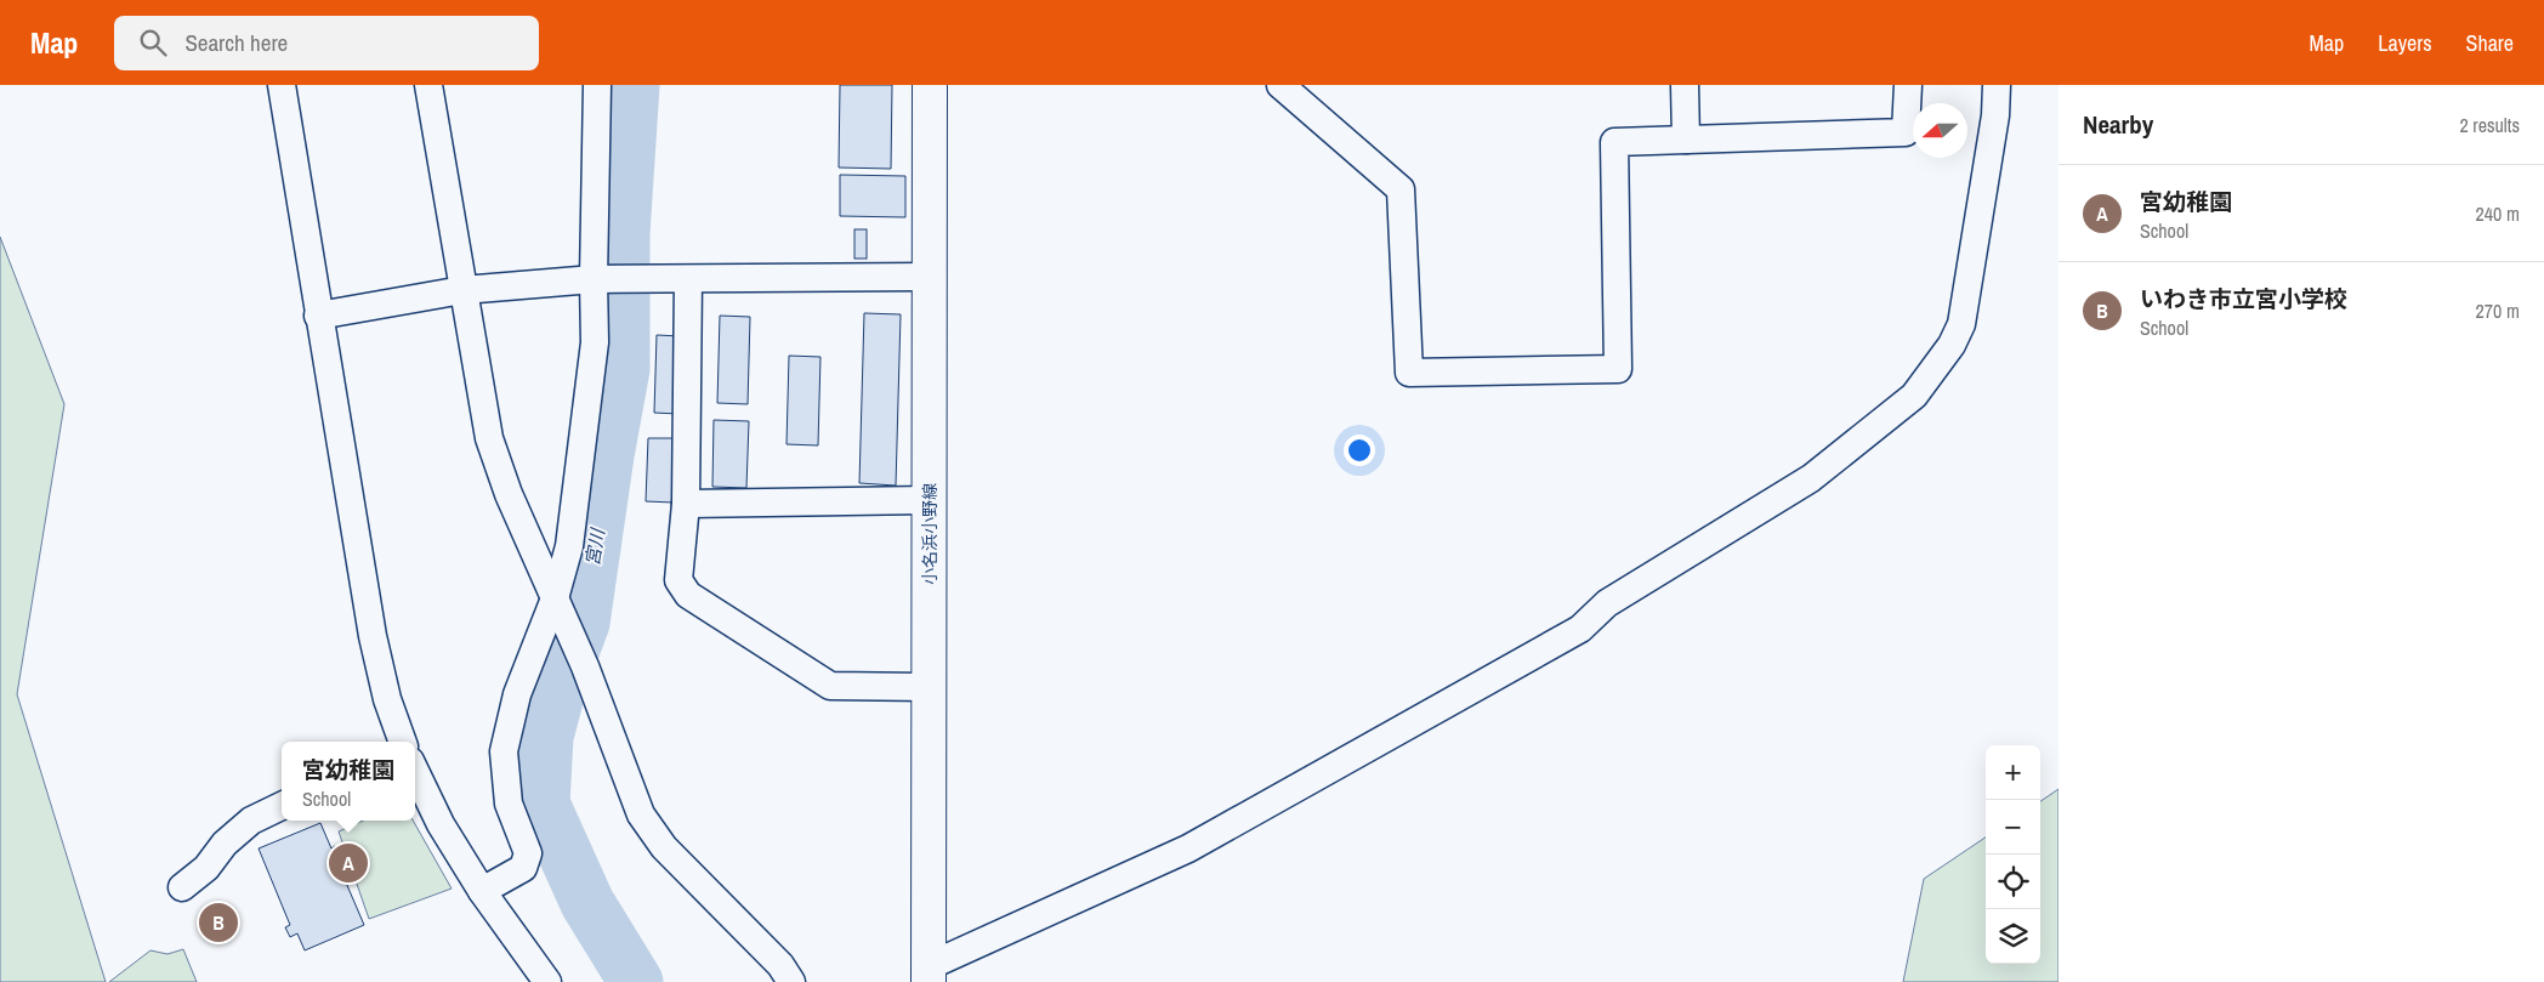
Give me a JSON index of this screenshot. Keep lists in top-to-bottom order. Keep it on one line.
{"streets":{"main road":["小名浜小野線"]},"water":["宮川"],"north":"left","page":{"header":"Map","search":"Search here","nav":["Map","Layers","Share"],"heading":["Nearby","2 results"],"list":[{"mark":"A","name":"宮幼稚園","note":"School","value":"240 m"},{"mark":"B","name":"いわき市立宮小学校","note":"School","value":"270 m"}],"popup":["宮幼稚園","School"],"map_buttons":["+","−"],"pins":["A","B"]}}
